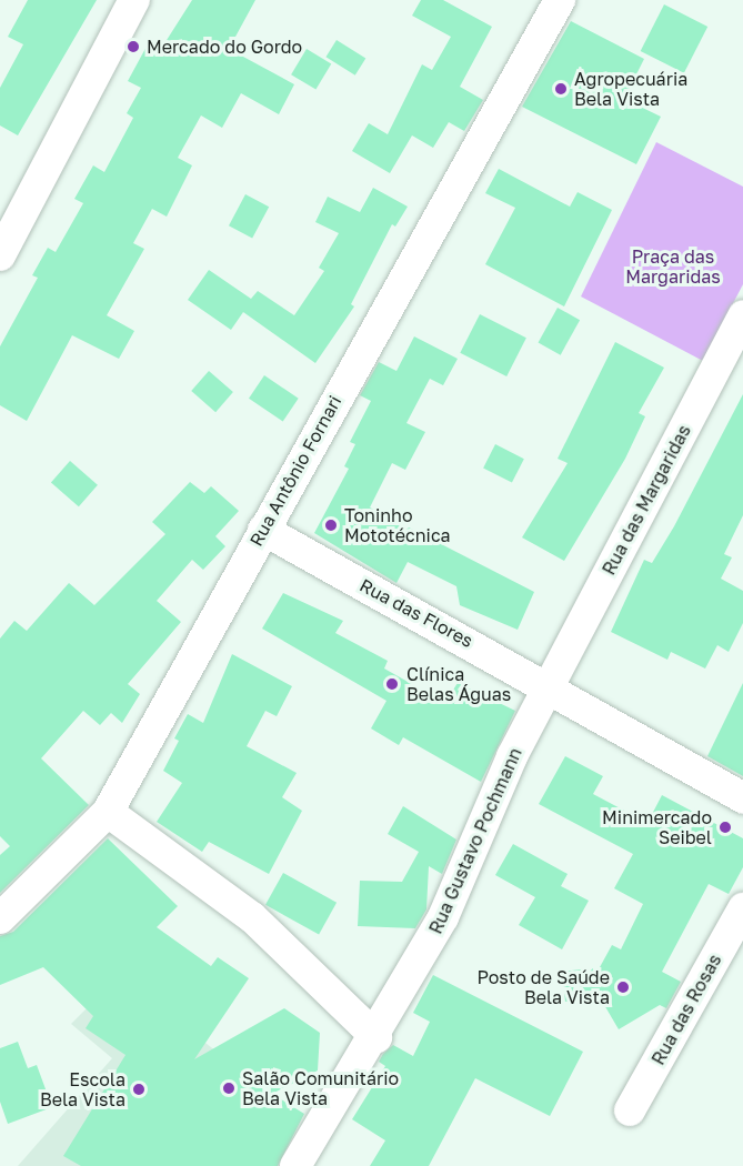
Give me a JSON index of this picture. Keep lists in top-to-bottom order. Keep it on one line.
{"streets":{"street":["Rua Antônio Fornari","Rua das Margaridas","Rua das Flores","Rua Gustavo Pochmann","Rua das Rosas"]},"crossings":[["Rua Antônio Fornari","Rua das Flores"],["Rua das Margaridas","Rua das Flores"],["Rua das Margaridas","Rua Gustavo Pochmann"],["Rua das Flores","Rua Gustavo Pochmann"]],"parks":["Praça das Margaridas"],"places":["Mercado do Gordo","Agropecuária Bela Vista","Toninho Mototécnica","Clínica Belas Águas","Minimercado Seibel","Posto de Saúde Bela Vista","Salão Comunitário Bela Vista","Escola Bela Vista"]}
